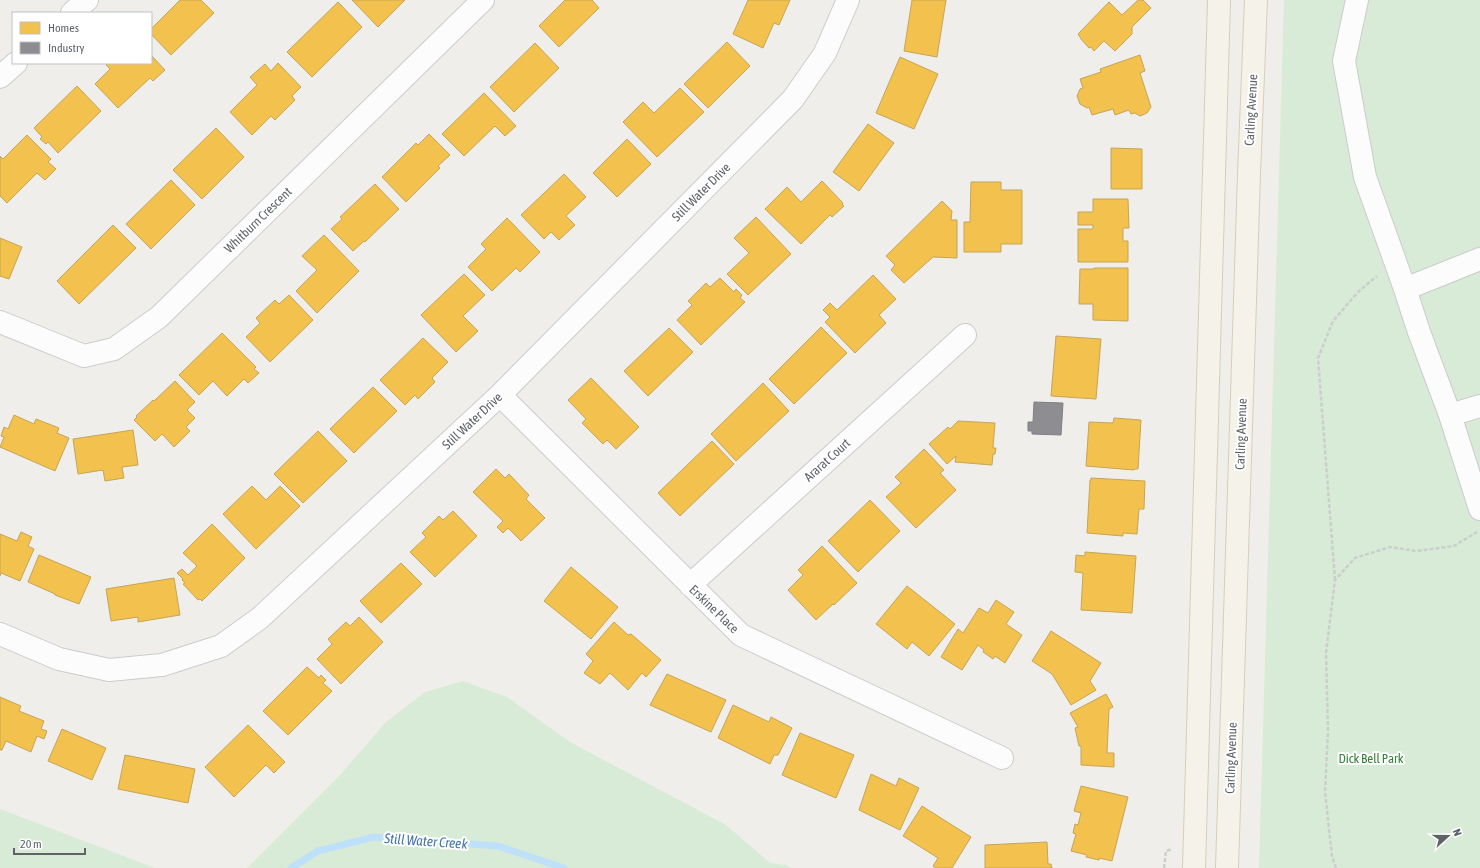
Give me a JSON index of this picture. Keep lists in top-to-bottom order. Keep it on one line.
{"streets":{"main road":["Carling Avenue"],"street":["Still Water Drive","Whitburn Crescent","Ararat Court","Erskine Place"]},"crossings":[["Still Water Drive","Erskine Place"],["Ararat Court","Erskine Place"]],"water":["Still Water Creek"],"parks":["Dick Bell Park"],"legend":["Homes","Industry"],"scale_bar":"20 m","north":"right"}
